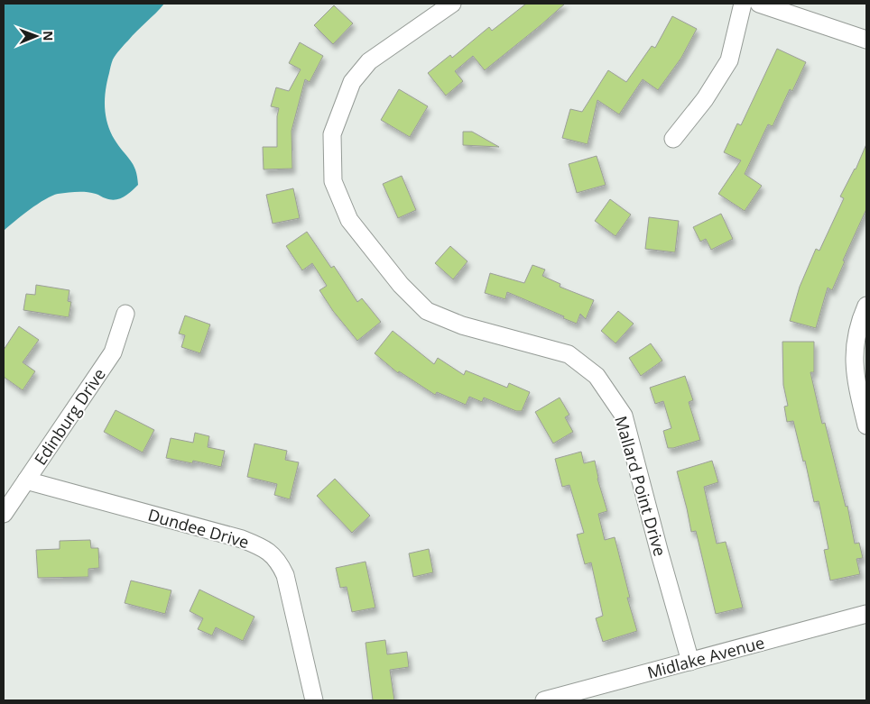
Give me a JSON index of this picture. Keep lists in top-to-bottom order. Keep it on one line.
{"streets":{"street":["Edinburg Drive","Mallard Point Drive","Dundee Drive","Midlake Avenue"]},"crossings":[["Edinburg Drive","Dundee Drive"],["Mallard Point Drive","Midlake Avenue"]],"north":"right"}
